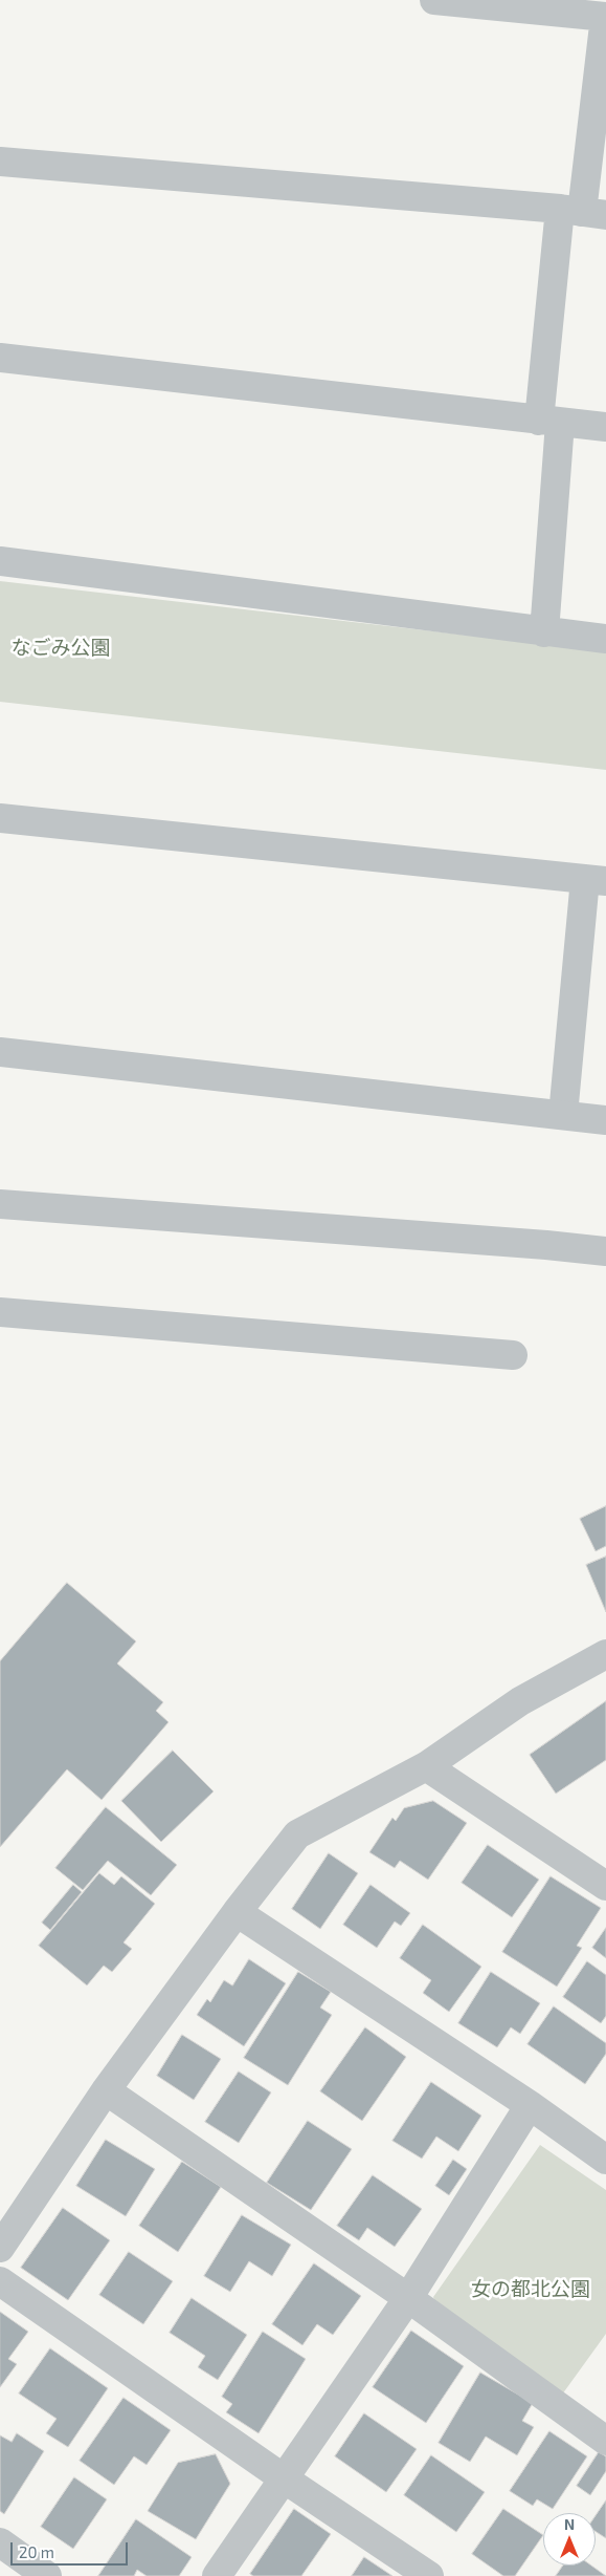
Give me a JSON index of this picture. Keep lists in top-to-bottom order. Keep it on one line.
{"parks":["なごみ公園","女の都北公園"],"scale_bar":"20 m","north":"top"}
